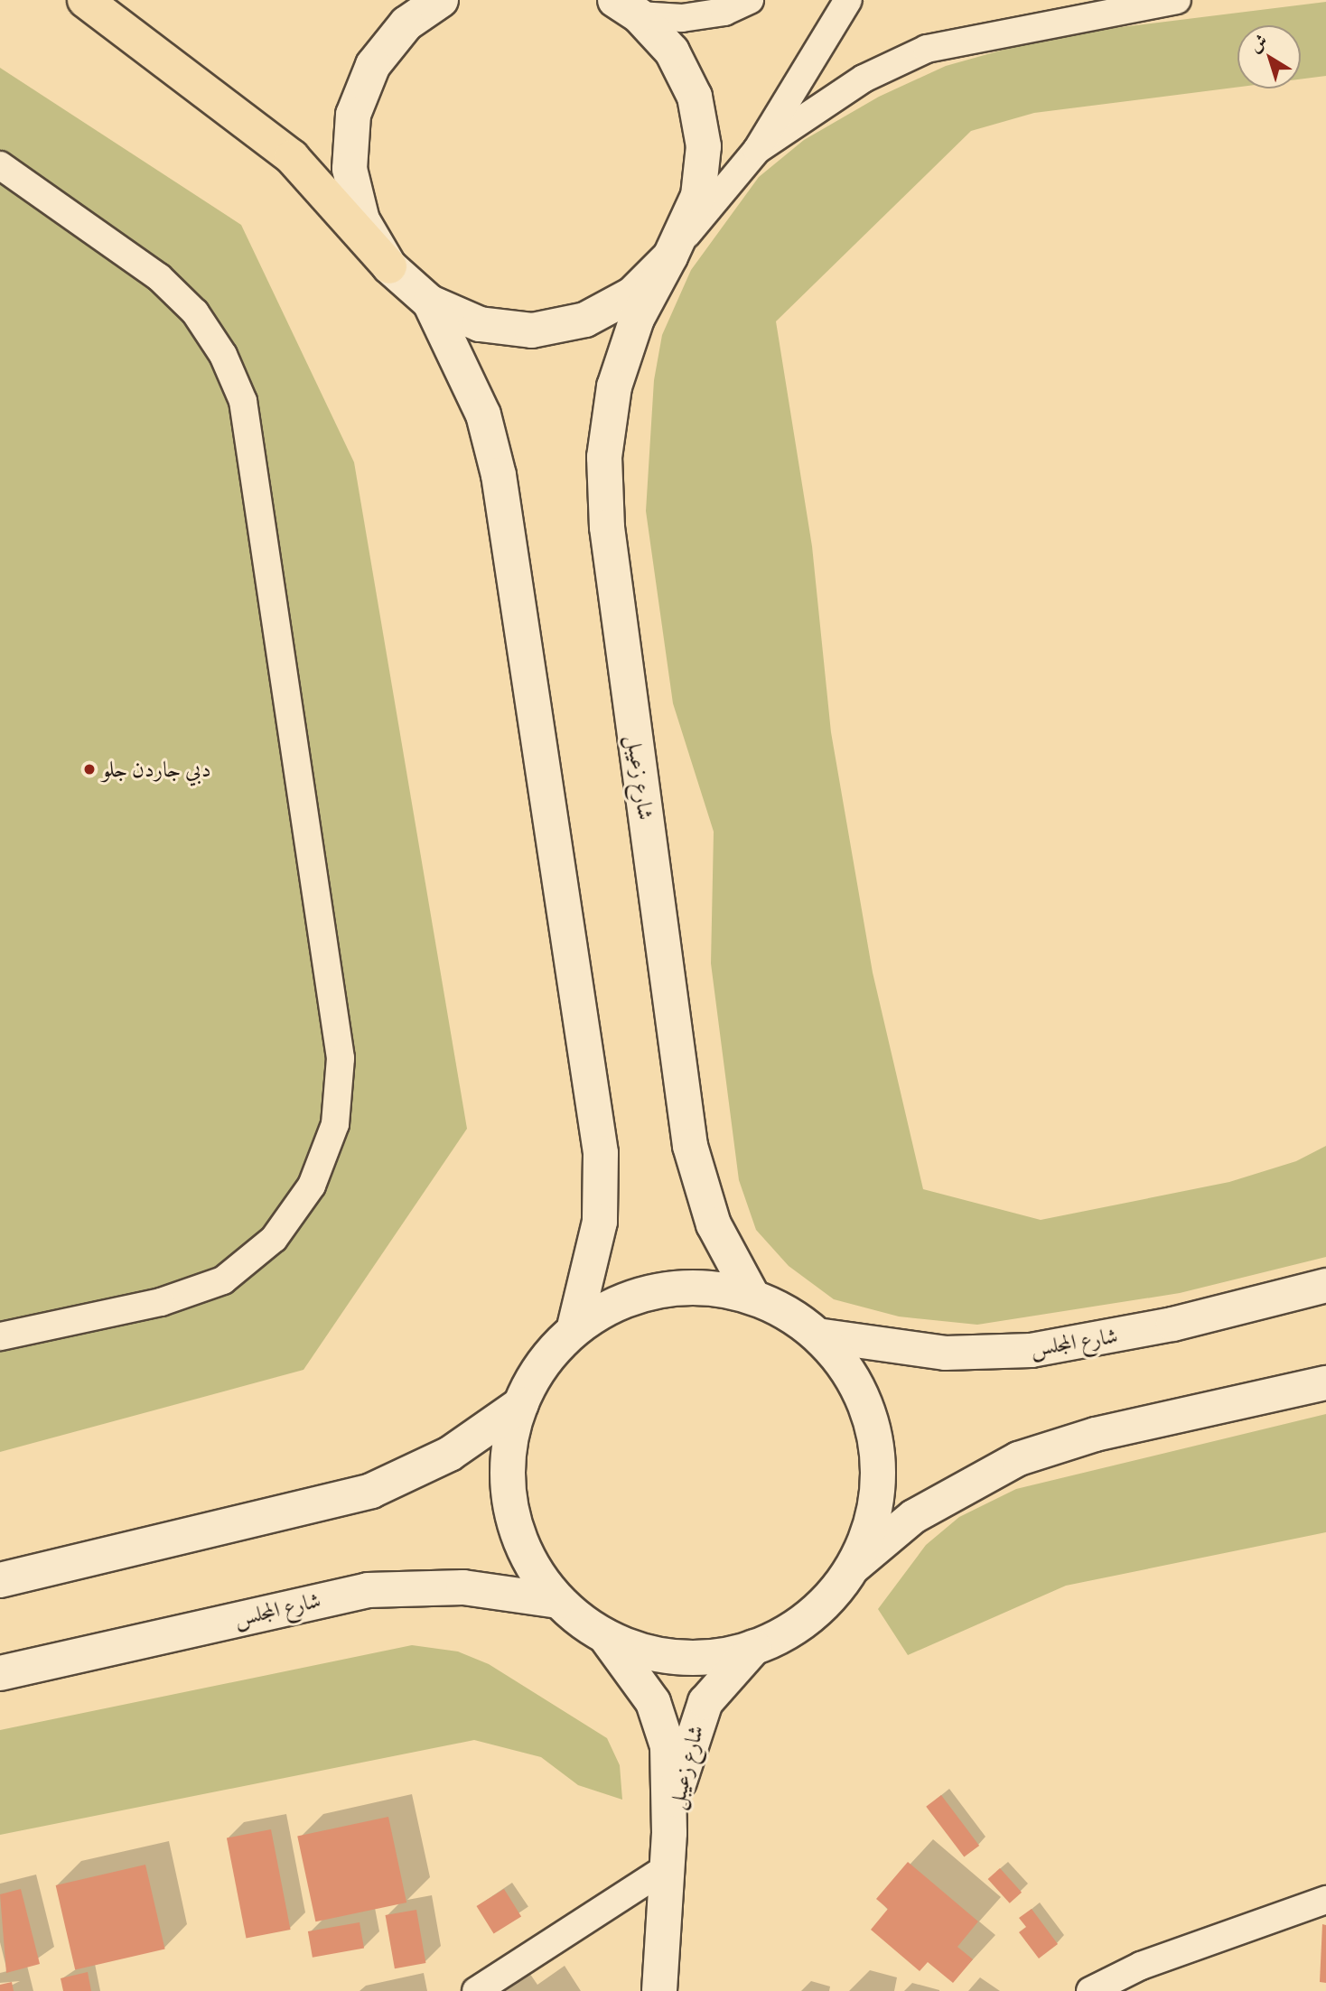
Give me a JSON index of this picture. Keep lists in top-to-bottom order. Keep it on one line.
{"streets":{"main road":["شارع زعيبل","شارع المجلس"]},"places":["دبي جاردن جلو"],"north":"top left"}
